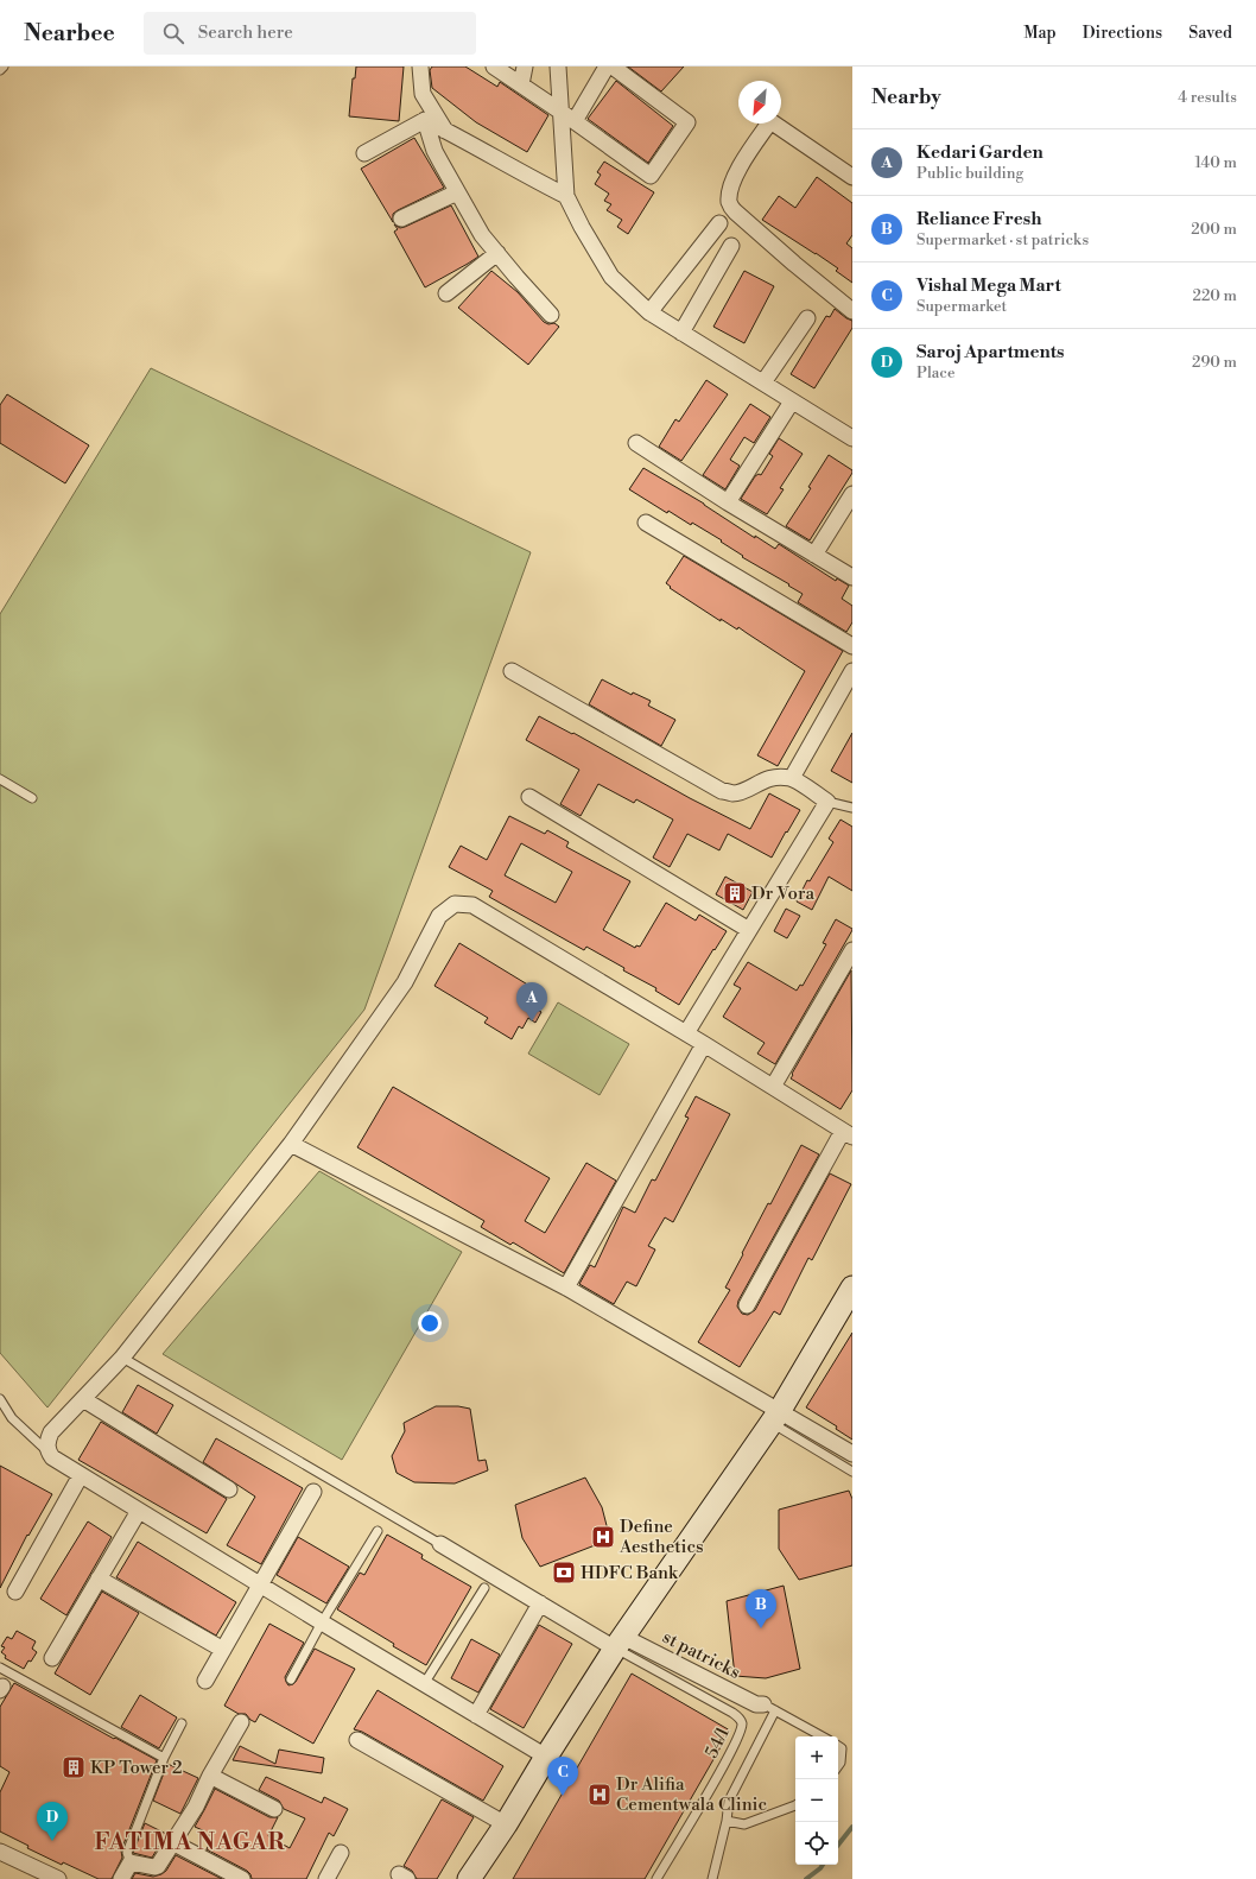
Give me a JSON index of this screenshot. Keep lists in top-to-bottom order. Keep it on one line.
{"streets":{"street":["st patricks"],"lane":["54/1"]},"crossings":[["st patricks","54/1"]],"districts":["FATIMA NAGAR"],"places":{"building":["Dr Vora","KP Tower 2"],"hospital":["Define Aesthetics","Dr Alifia Cementwala Clinic"],"bank":["HDFC Bank"]},"north":"bottom left","page":{"header":"Nearbee","search":"Search here","nav":["Map","Directions","Saved"],"heading":["Nearby","4 results"],"list":[{"mark":"A","name":"Kedari Garden","note":"Public building","value":"140 m"},{"mark":"B","name":"Reliance Fresh","note":"Supermarket · st patricks","value":"200 m"},{"mark":"C","name":"Vishal Mega Mart","note":"Supermarket","value":"220 m"},{"mark":"D","name":"Saroj Apartments","note":"Place","value":"290 m"}],"pins":["A","B","C","D"],"map_buttons":["+","−"]}}
